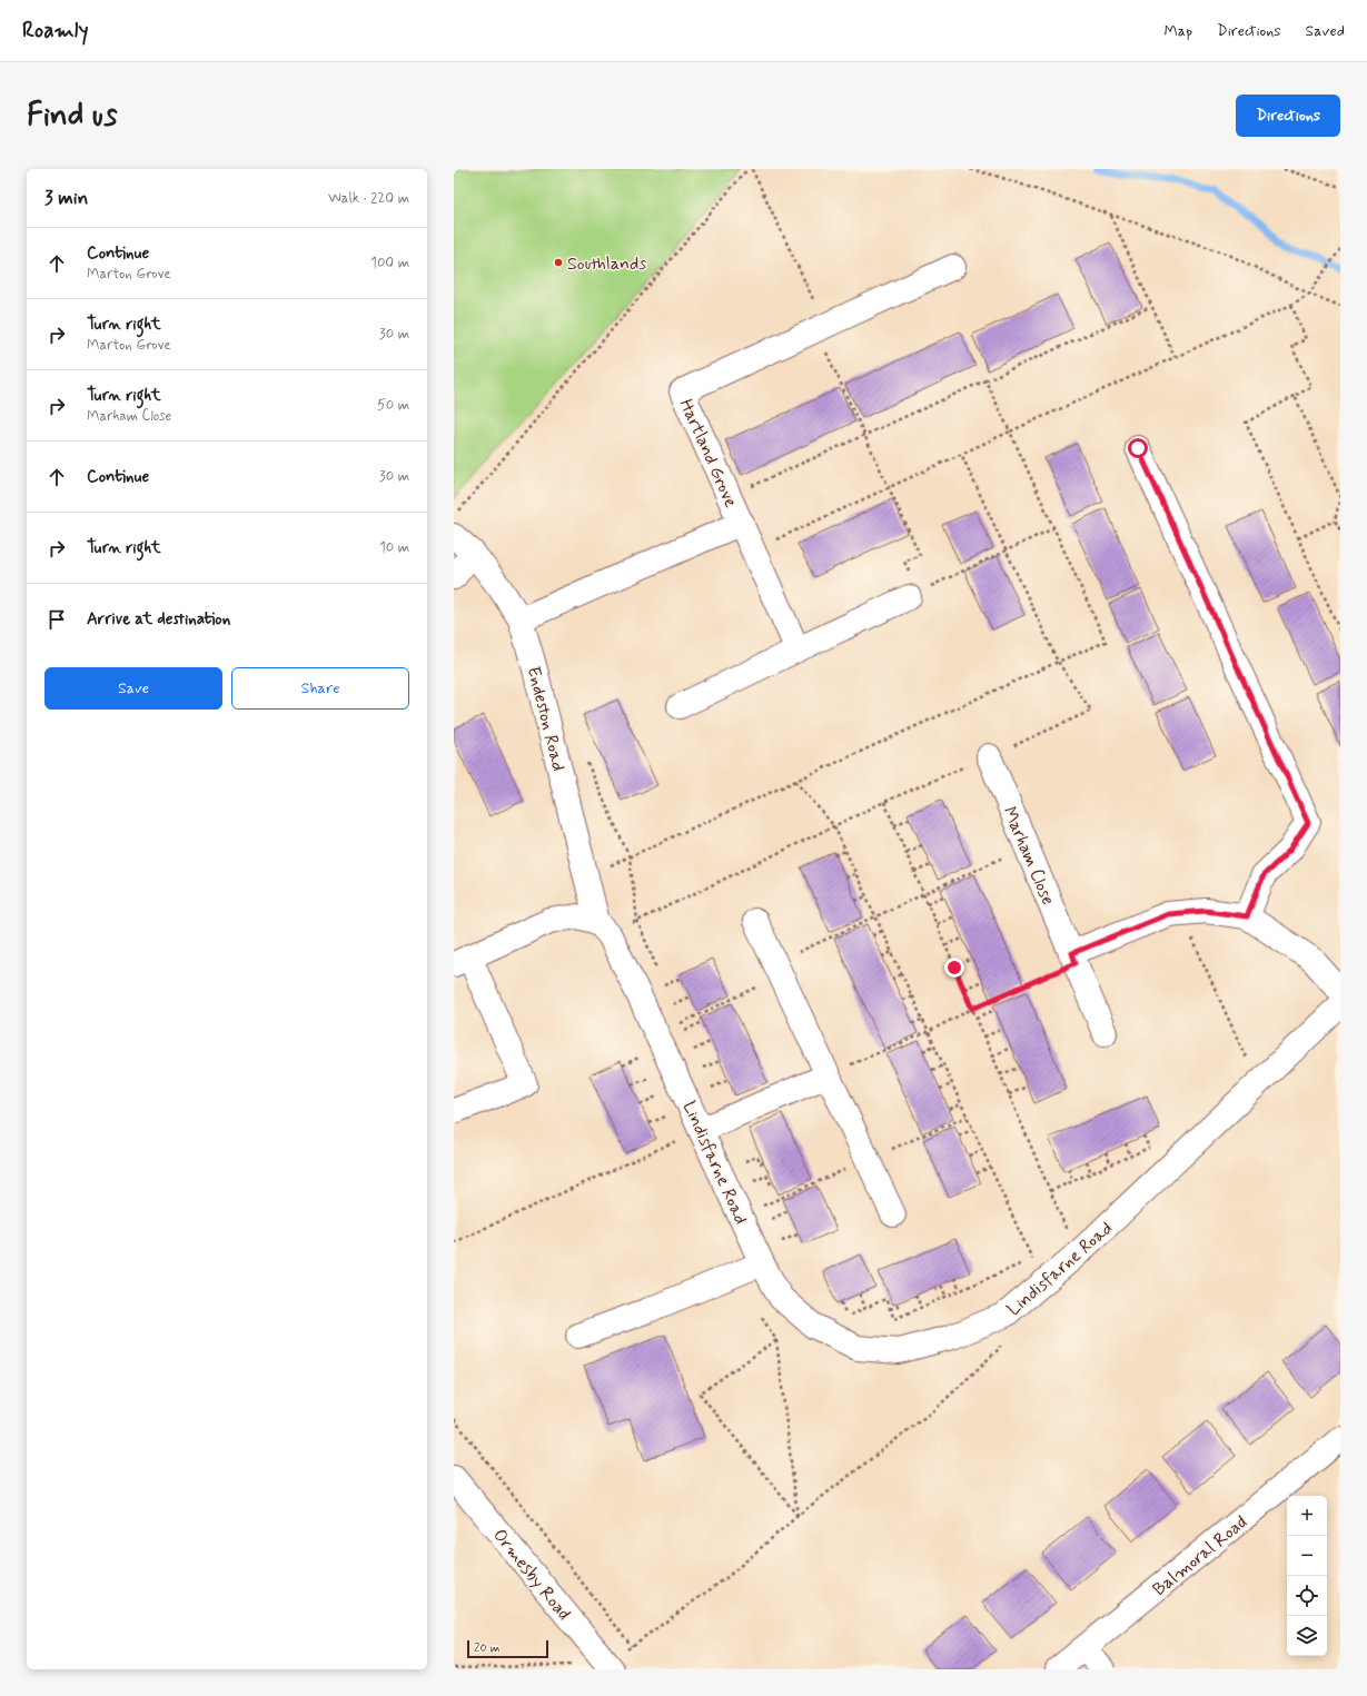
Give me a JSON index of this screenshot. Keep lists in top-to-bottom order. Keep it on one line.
{"streets":{"street":["Hartland Grove","Endeston Road","Marham Close","Lindisfarne Road","Balmoral Road","Ormesby Road"]},"crossings":[["Endeston Road","Lindisfarne Road"]],"places":["Southlands"],"scale_bar":"20 m","page":{"header":"Roamly","nav":["Map","Directions","Saved"],"buttons":["Directions",["Save","Share"]],"title":"Find us","heading":["3 min","Walk · 220 m"],"list":[["Continue","Marton Grove","100 m"],["Turn right","Marton Grove","30 m"],["Turn right","Marham Close","50 m"],["Continue","30 m"],["Turn right","10 m"],"Arrive at destination"],"map_buttons":["+","−"],"scale":"20 m"}}
